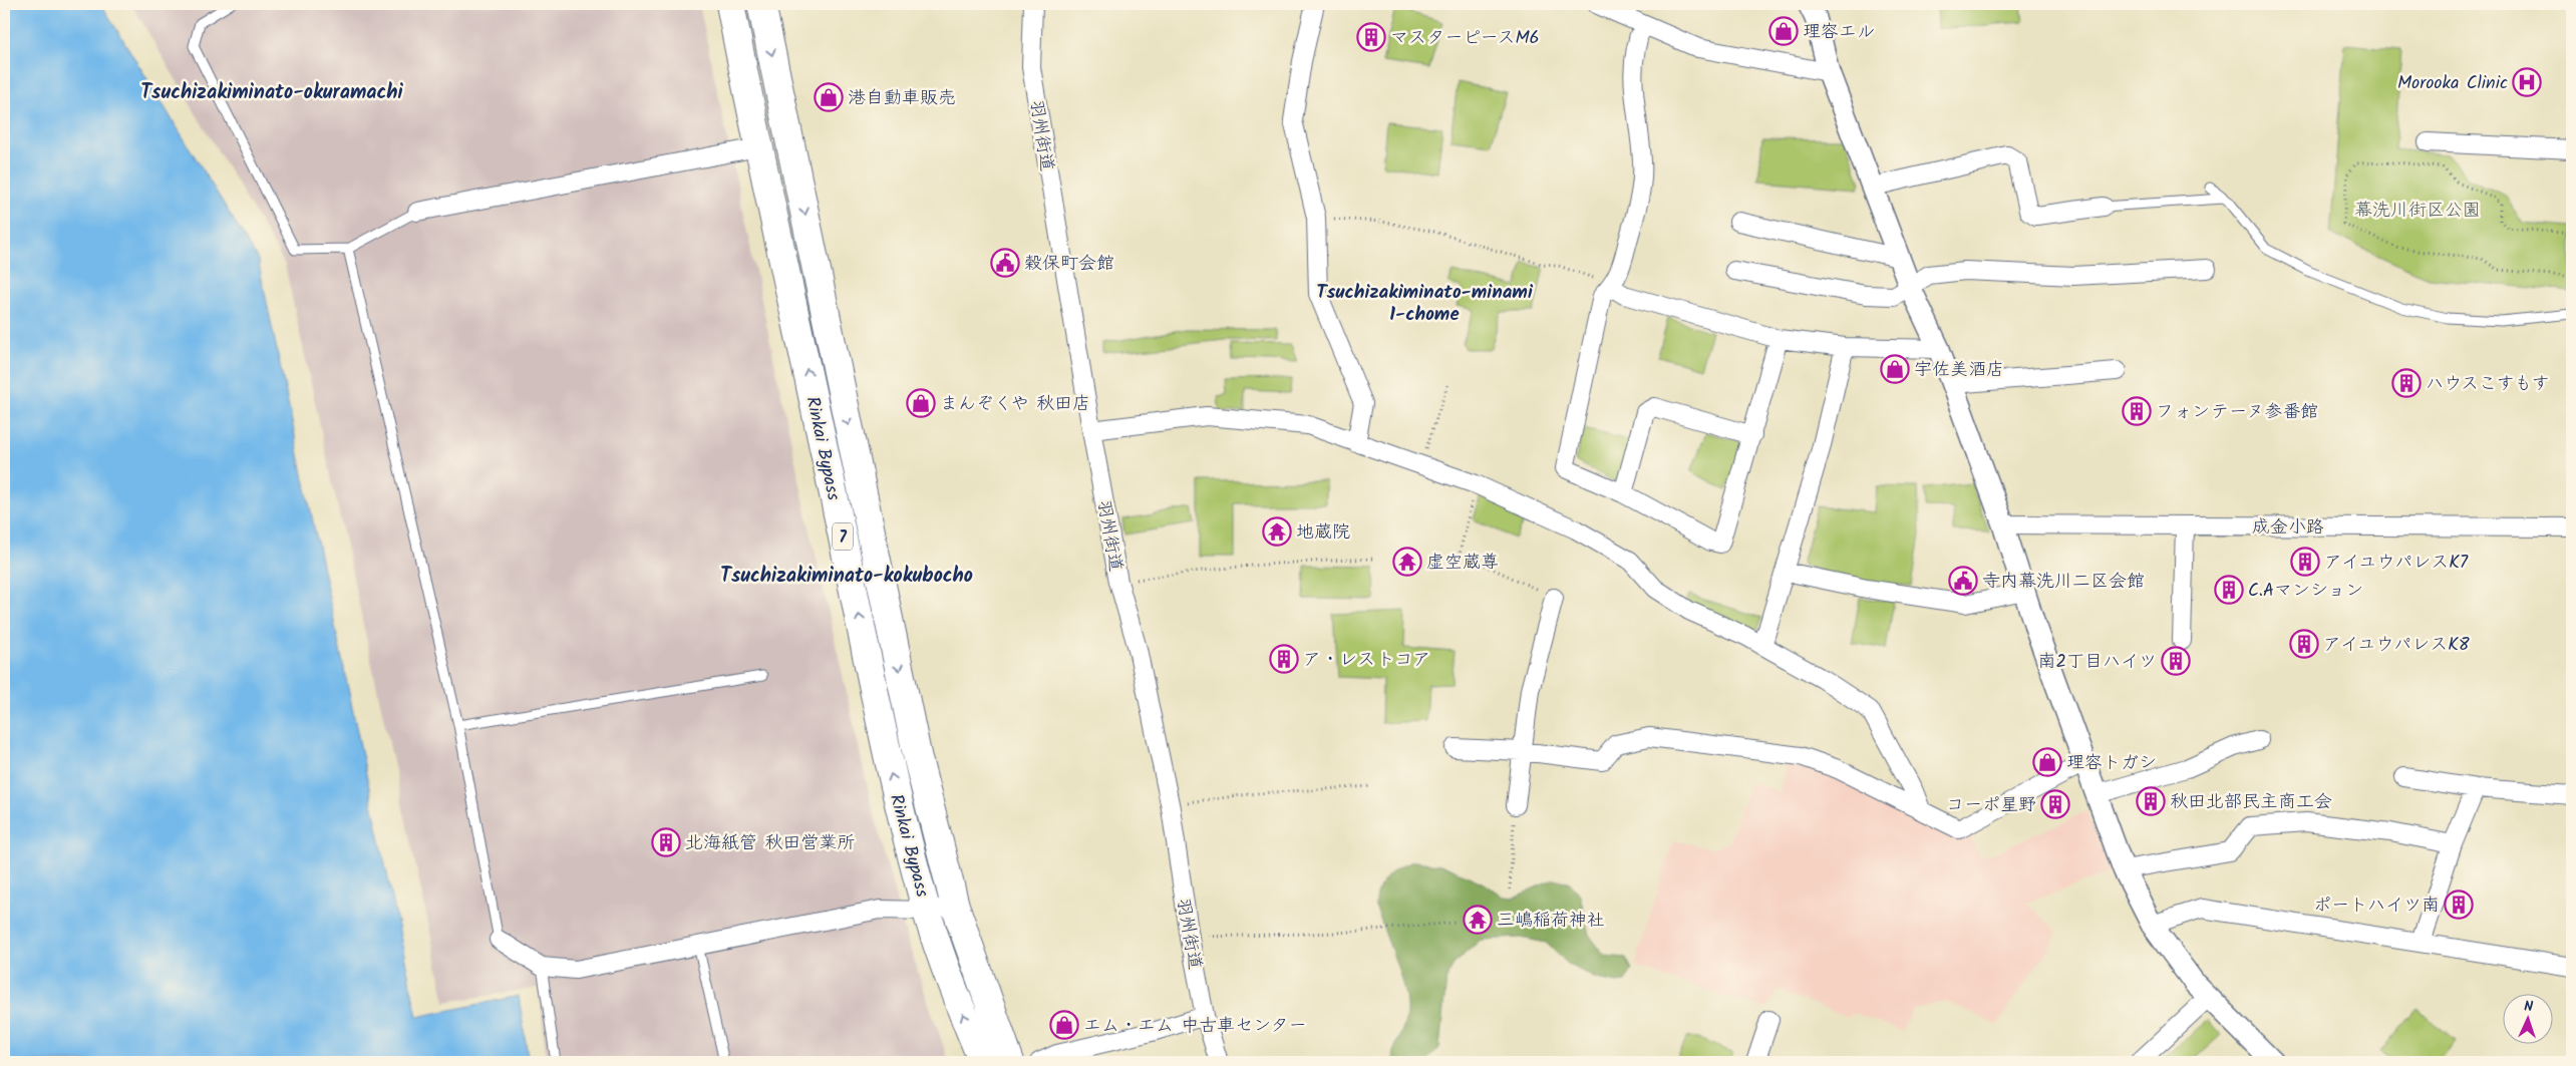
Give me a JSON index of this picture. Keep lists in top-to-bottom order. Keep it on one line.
{"streets":{"highway":["Rinkai Bypass","7"],"street":["羽州街道","成金小路"]},"districts":["Tsuchizakiminato-okuramachi","Tsuchizakiminato-minami 1-chome","Tsuchizakiminato-kokubocho"],"parks":["幕洗川街区公園"],"places":{"shop":["理容エル","港自動車販売","宇佐美酒店","まんぞくや 秋田店","理容トガシ","エム・エム 中古車センター"],"building":["マスターピースM6","ハウスこすもす","フォンテーヌ参番館","アイユウパレスK7","C.Aマンション","アイユウパレスK8","ア・レストコア","南2丁目ハイツ","秋田北部民主商工会","コーポ星野","北海紙管 秋田営業所","ポートハイツ南"],"hospital":["Morooka Clinic"],"public building":["穀保町会館","寺内幕洗川二区会館"],"temple":["地蔵院","虚空蔵尊","三嶋稲荷神社"]},"north":"top"}
